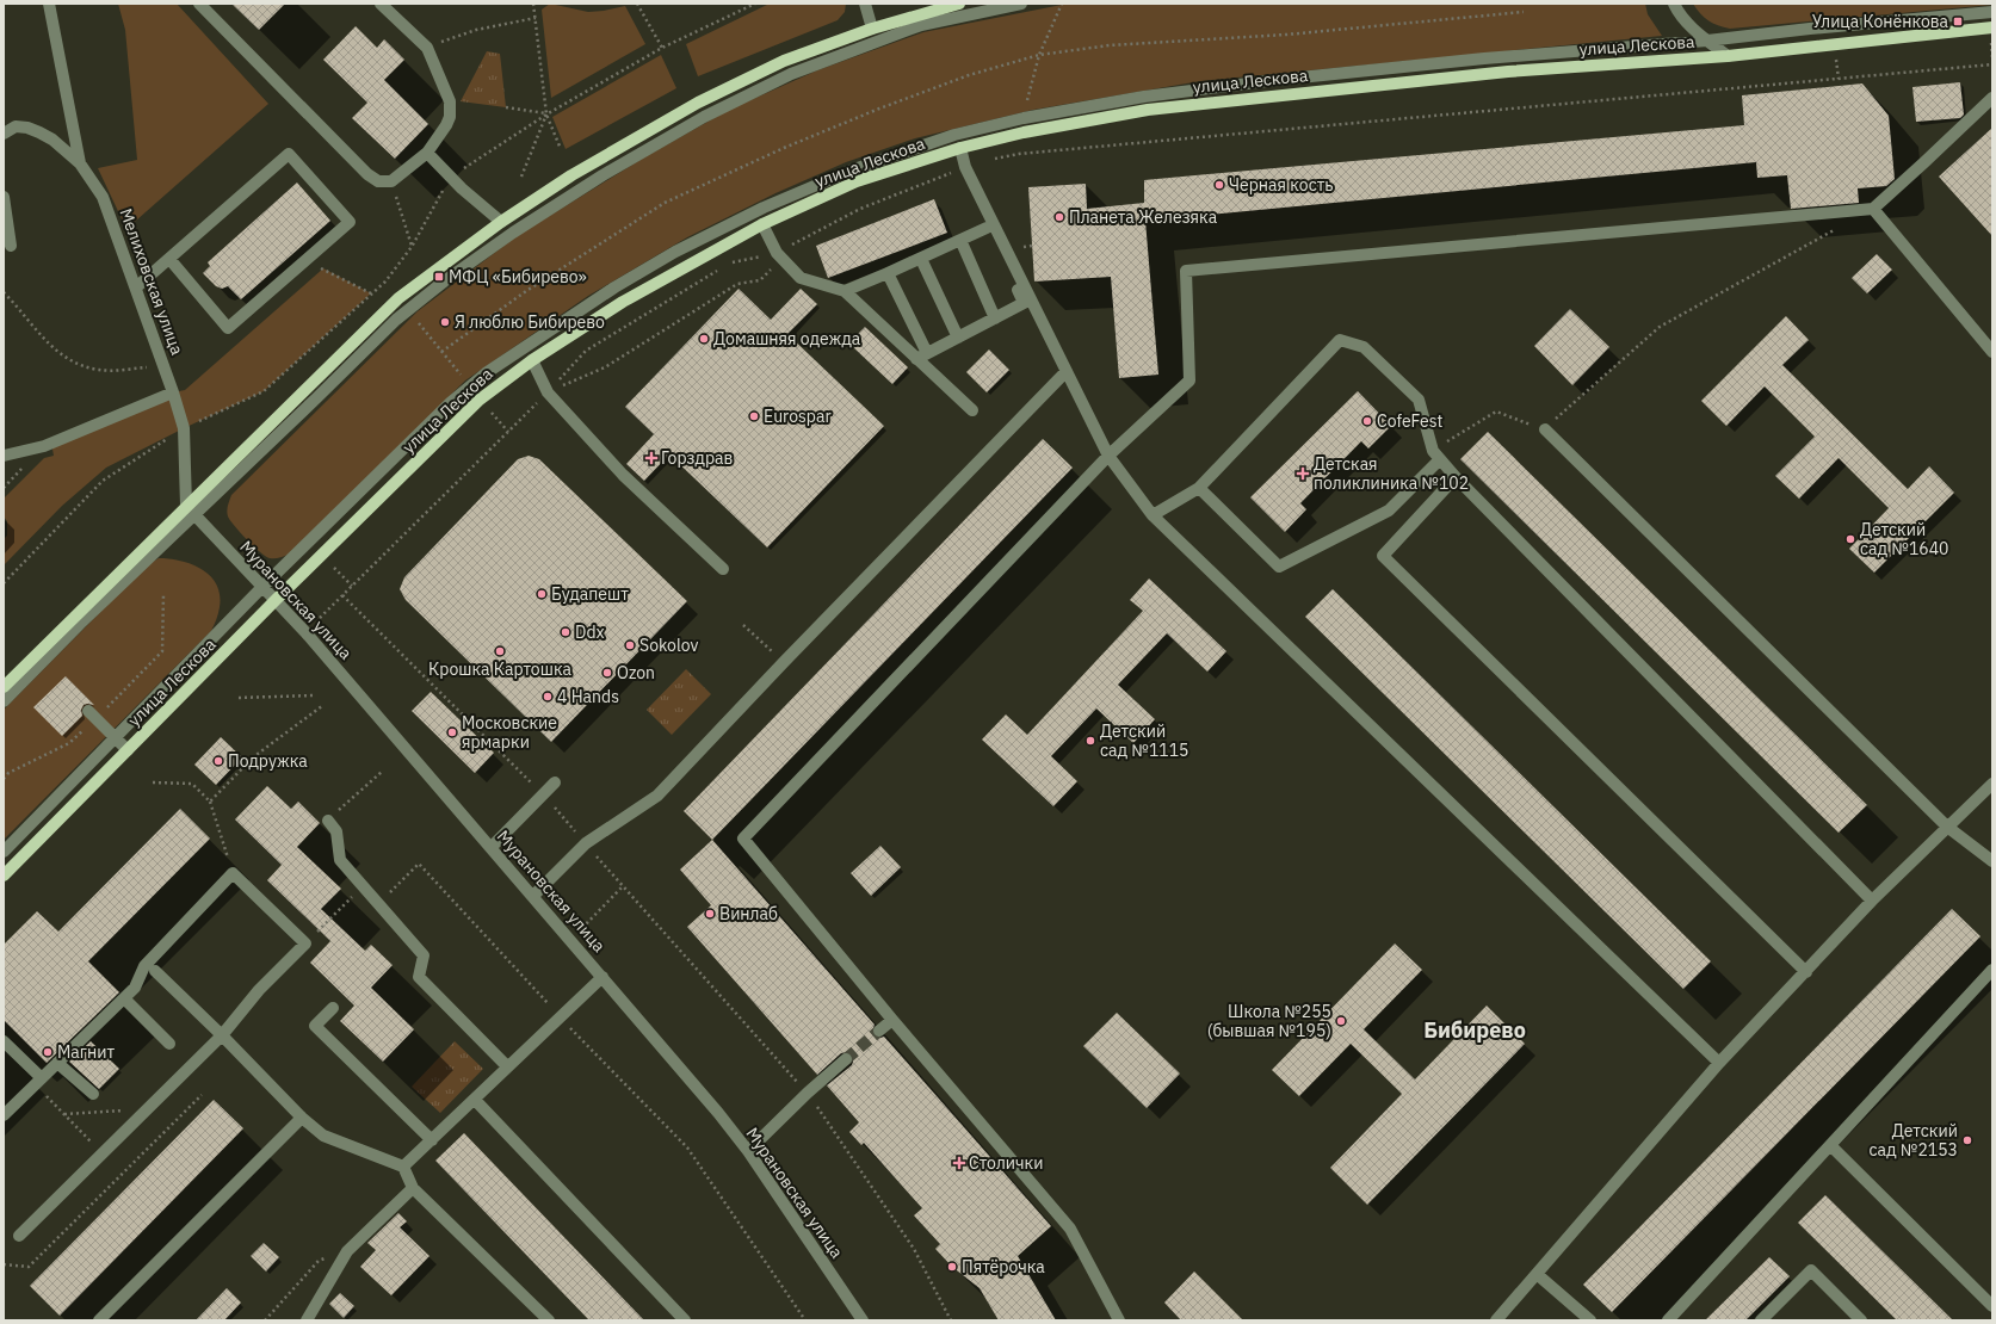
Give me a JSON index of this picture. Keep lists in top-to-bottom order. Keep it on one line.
{"streets":{"main road":["улица Лескова"],"street":["Мелиховская улица","Мурановская улица"]},"crossings":[["улица Лескова","Мурановская улица"],["Мелиховская улица","Мурановская улица"]],"districts":["Бибирево"],"places":{"transit":["Улица Конёнкова","МФЦ «Бибирево»"],"other":["Черная кость","Планета Железяка","Я люблю Бибирево","Домашняя одежда","Eurospar","CofeFest","Детский сад №1640","Будапешт","Ddx","Sokolov","Крошка Картошка","Ozon","4 Hands","Московские ярмарки","Детский сад №1115","Подружка","Винлаб","Школа №255 (бывшая №195)","Магнит","Детский сад №2153","Пятёрочка"],"health":["Горздрав","Детская поликлиника №102","Столички"]}}
